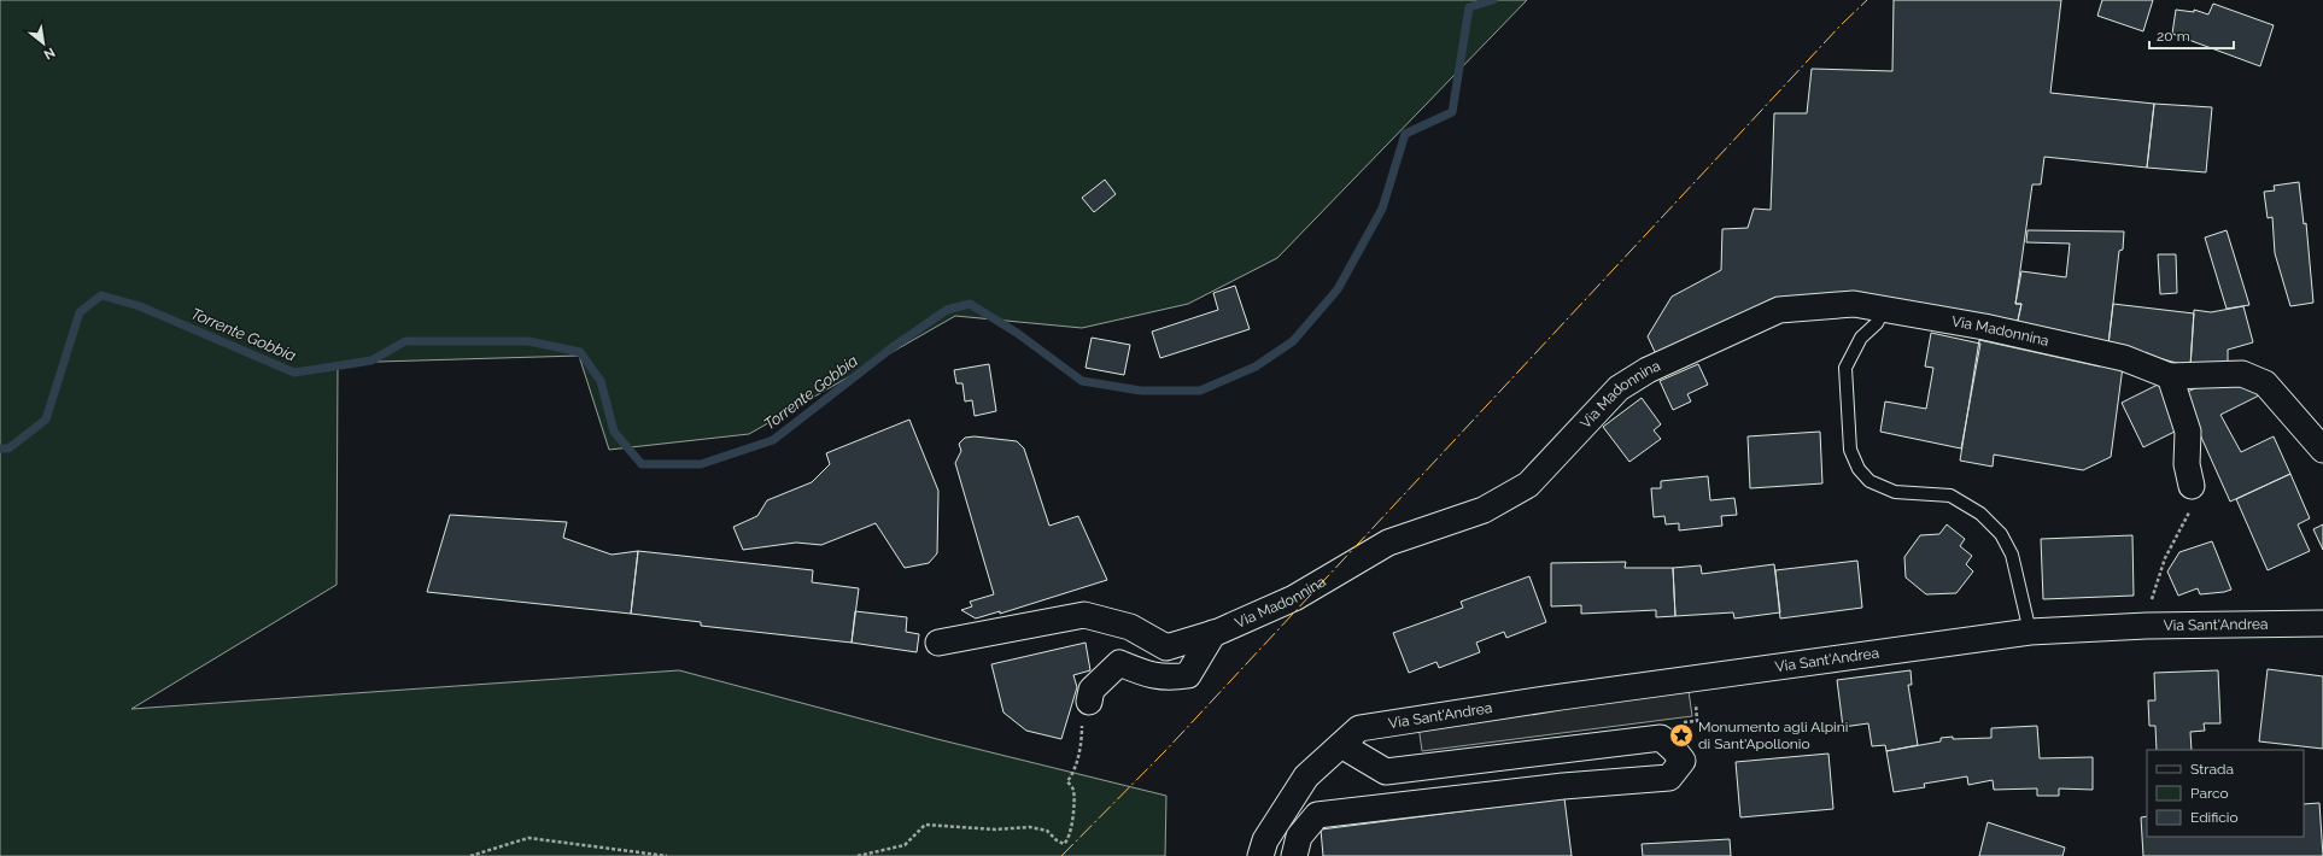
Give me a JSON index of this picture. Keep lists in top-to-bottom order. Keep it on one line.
{"streets":{"street":["Via Madonnina","Via Sant'Andrea"]},"water":["Torrente Gobbia"],"places":{"place":["Monumento agli Alpini di Sant'Apollonio"]},"legend":["Strada","Parco","Edificio"],"scale_bar":"20 m","north":"bottom right"}
